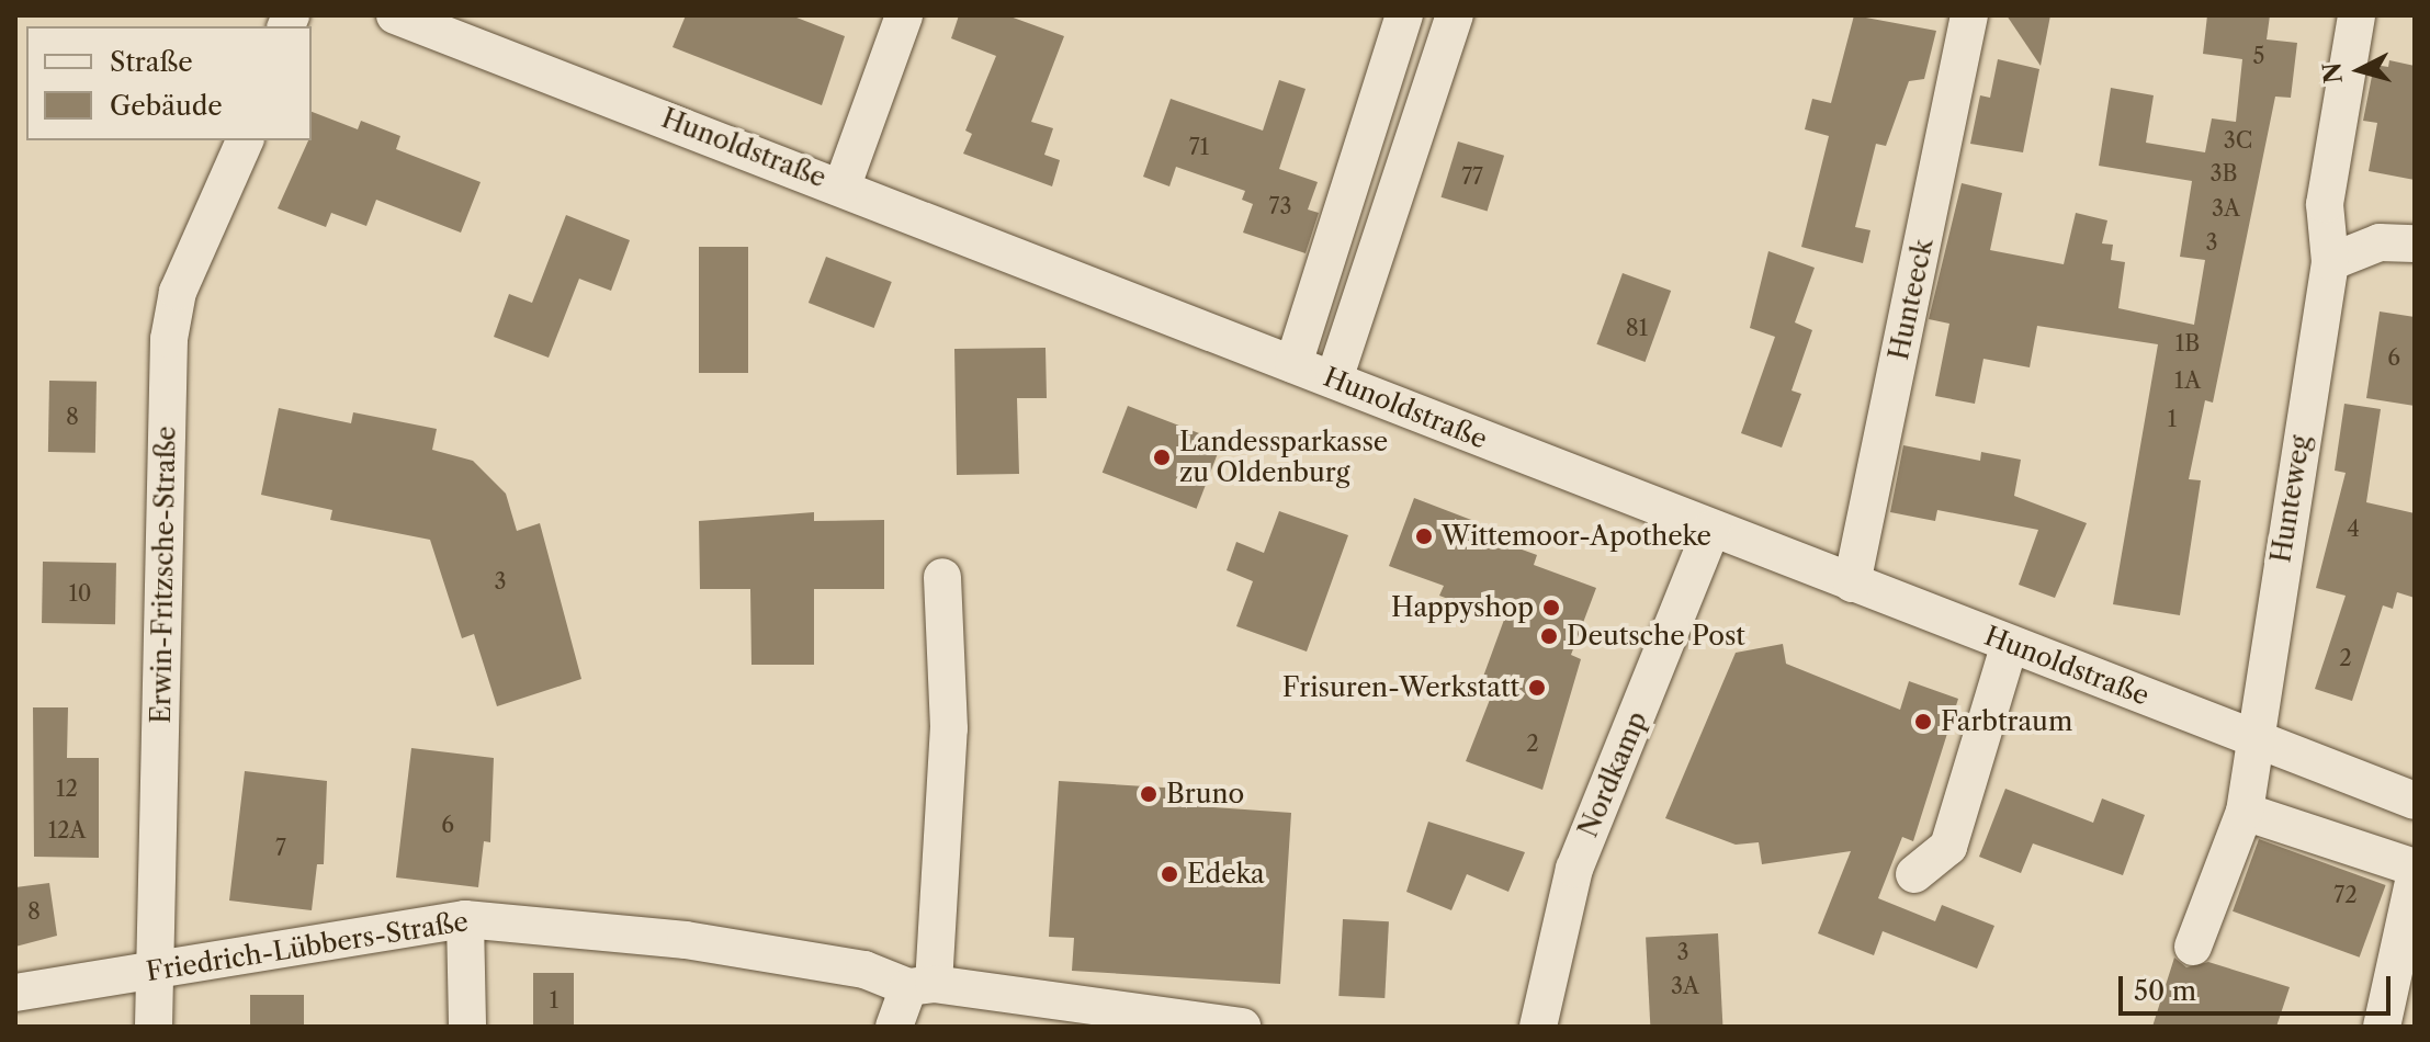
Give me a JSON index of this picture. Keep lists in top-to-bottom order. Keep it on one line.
{"streets":{"street":["Hunoldstraße","Hunteeck","Hunteweg","Erwin-Fritzsche-Straße","Nordkamp","Friedrich-Lübbers-Straße"]},"crossings":[["Hunoldstraße","Hunteeck"],["Hunoldstraße","Hunteweg"],["Hunoldstraße","Nordkamp"],["Erwin-Fritzsche-Straße","Friedrich-Lübbers-Straße"]],"places":["Landessparkasse zu Oldenburg","Wittemoor-Apotheke","Happyshop","Deutsche Post","Frisuren-Werkstatt","Farbtraum","Bruno","Edeka"],"house_numbers":["5","3C","71","3B","77","73","3A","3","81","1B","6","1A","8","1","4","3","10","2","2","12","6","12A","7","72","8","3","3A","1"],"legend":["Straße","Gebäude"],"scale_bar":"50 m","north":"left"}
